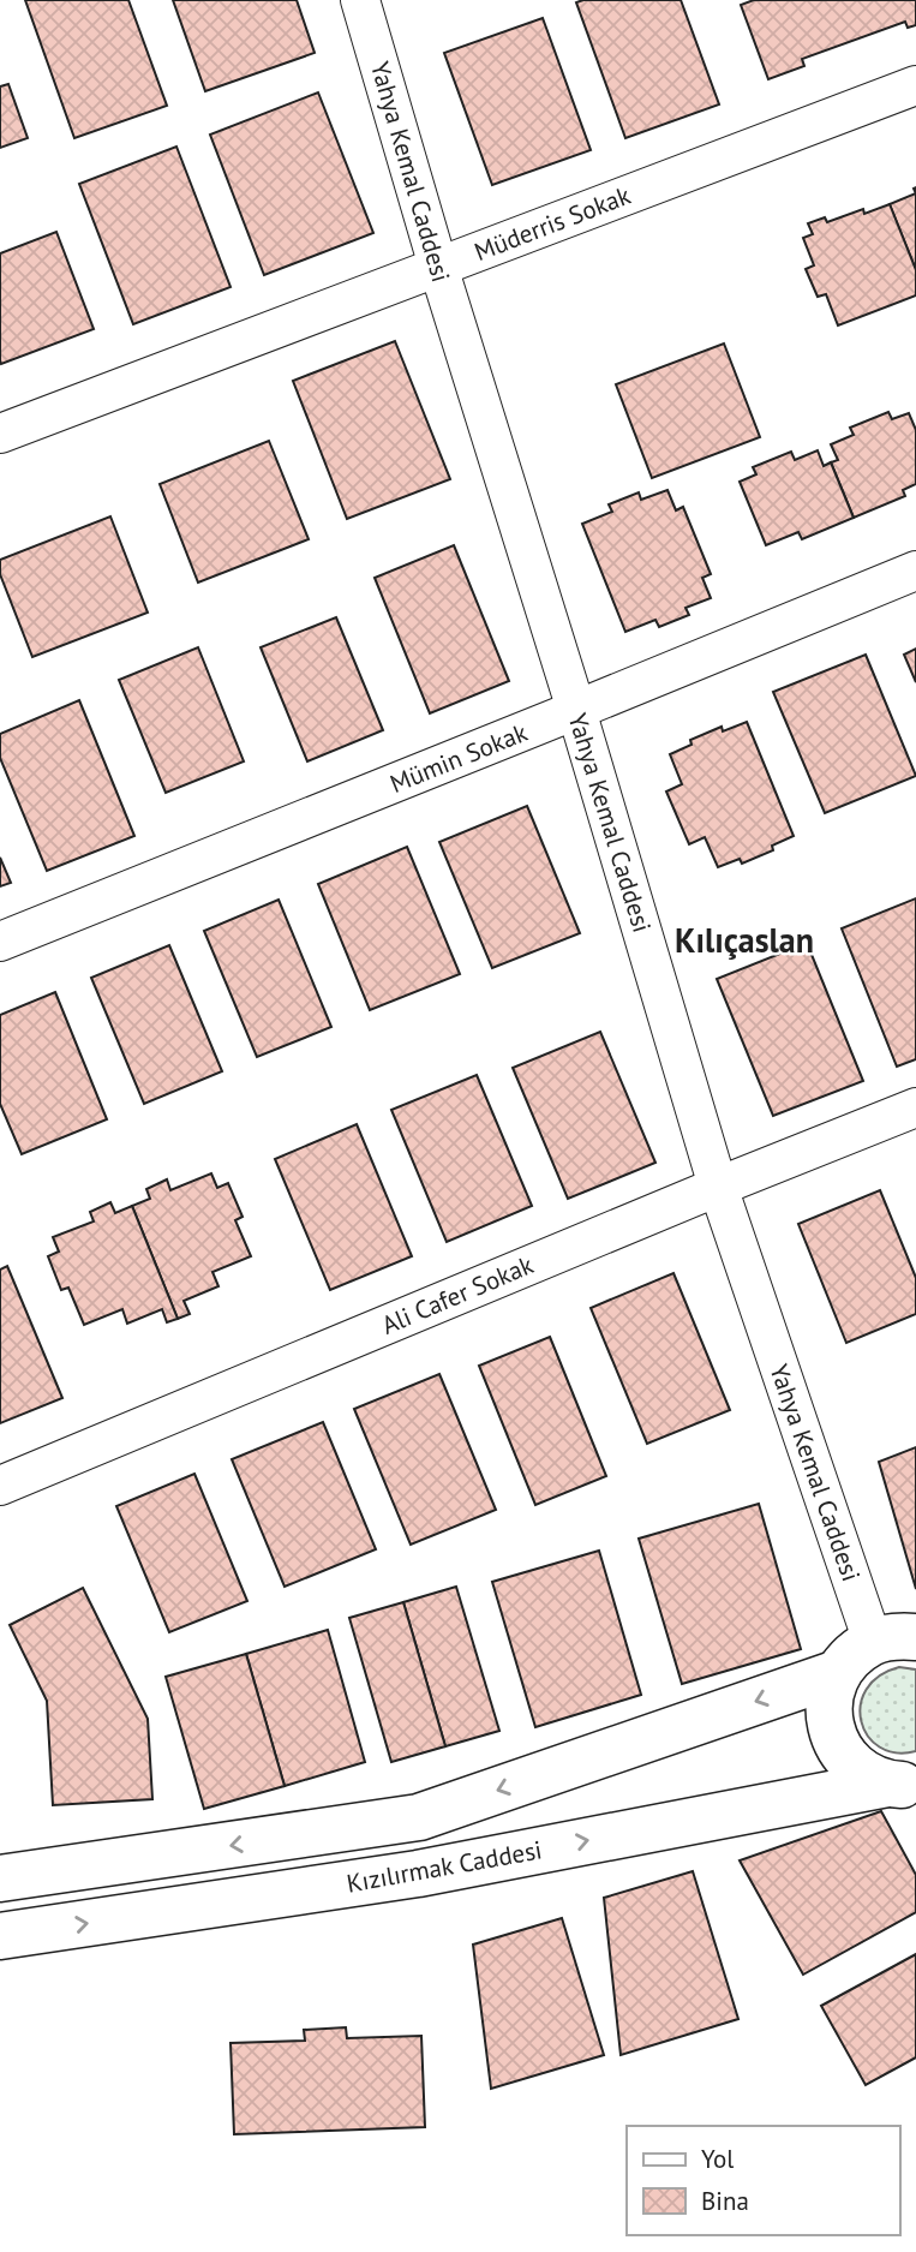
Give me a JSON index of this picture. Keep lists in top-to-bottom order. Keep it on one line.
{"streets":{"main road":["Kızılırmak Caddesi"],"street":["Yahya Kemal Caddesi","Müderris Sokak","Mümin Sokak","Ali Cafer Sokak"]},"crossings":[["Yahya Kemal Caddesi","Müderris Sokak"],["Yahya Kemal Caddesi","Mümin Sokak"],["Yahya Kemal Caddesi","Ali Cafer Sokak"]],"districts":["Kılıçaslan"],"legend":["Yol","Bina"]}
